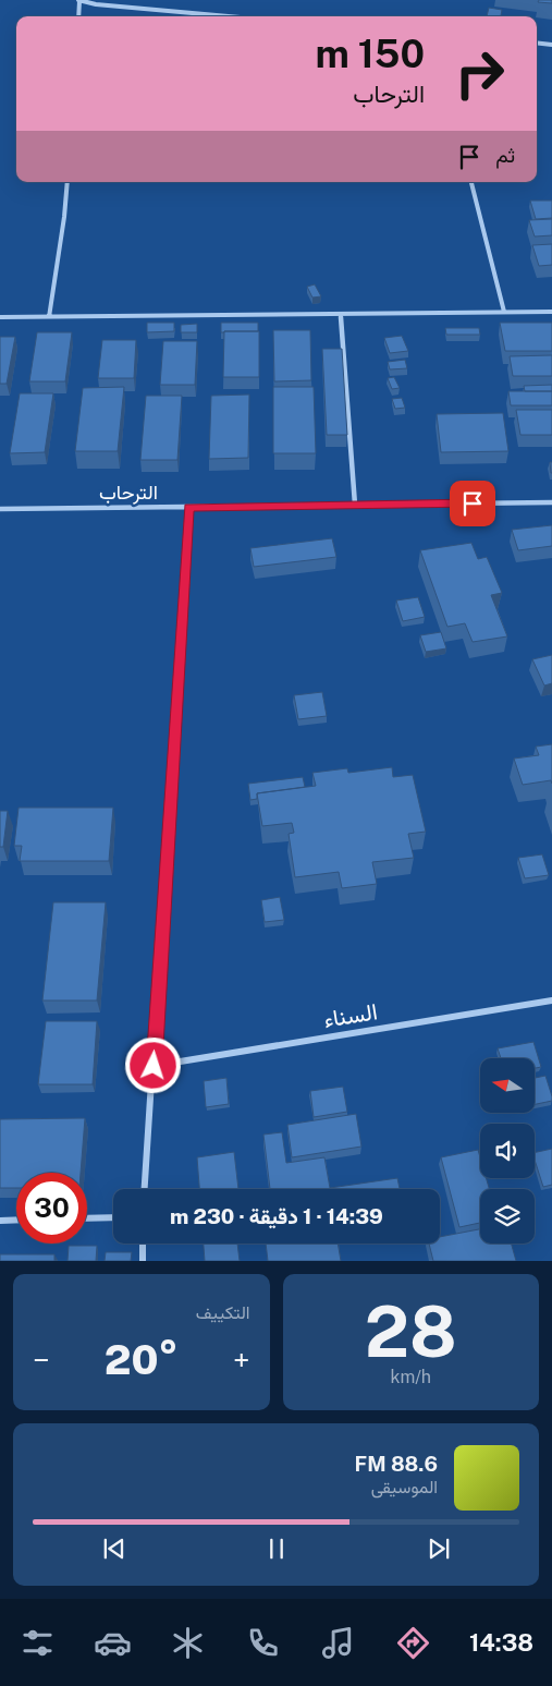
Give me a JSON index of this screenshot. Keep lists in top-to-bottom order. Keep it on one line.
{"streets":{"street":["الترحاب","السناء"]},"north":"left","page":{"turn":["150 m","الترحاب"],"then":"ثم","limit":"30","trip":"14:39 · 1 دقيقة · 230 m","tile":[["28","km/h"],"التكييف"],"heat":["−","20°","+"],"song":["88.6 FM","الموسيقى"],"tabs":"14:38"}}
